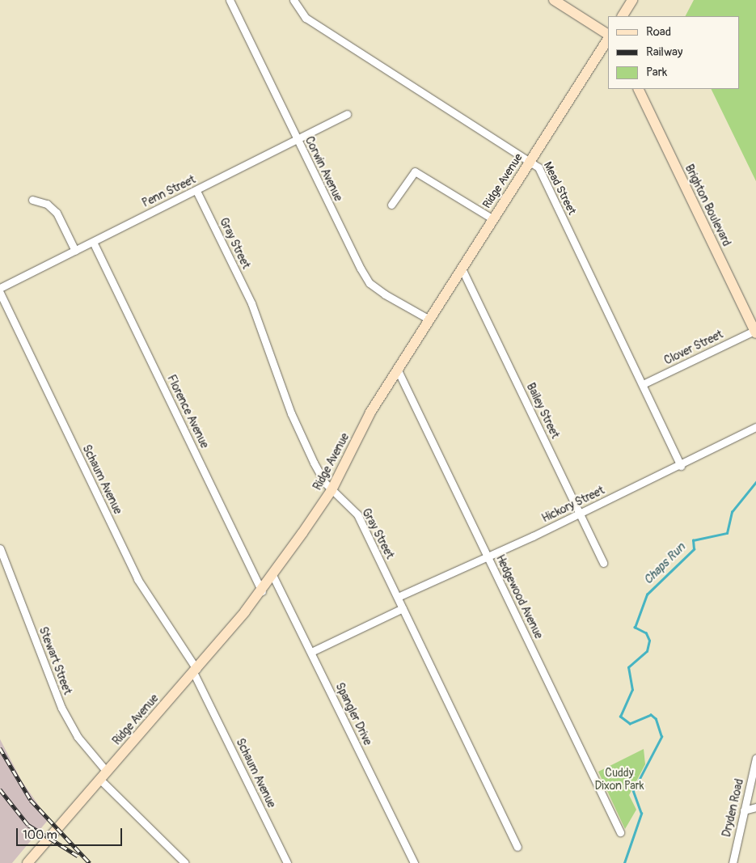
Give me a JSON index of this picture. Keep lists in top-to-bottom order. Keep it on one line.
{"streets":{"street":["Corwin Avenue","Ridge Avenue","Mead Street","Penn Street","Brighton Boulevard","Gray Street","Clover Street","Bailey Street","Florence Avenue","Schaum Avenue","Hickory Street","Hedgewood Avenue","Stewart Street","Spangler Drive","Dryden Road"]},"crossings":[["Corwin Avenue","Ridge Avenue"],["Corwin Avenue","Penn Street"],["Ridge Avenue","Mead Street"],["Ridge Avenue","Gray Street"],["Ridge Avenue","Bailey Street"],["Ridge Avenue","Florence Avenue"],["Ridge Avenue","Schaum Avenue"],["Ridge Avenue","Hedgewood Avenue"],["Ridge Avenue","Stewart Street"],["Ridge Avenue","Spangler Drive"],["Mead Street","Clover Street"],["Mead Street","Hickory Street"],["Penn Street","Gray Street"],["Penn Street","Florence Avenue"],["Brighton Boulevard","Clover Street"],["Gray Street","Hickory Street"],["Bailey Street","Hickory Street"],["Hickory Street","Hedgewood Avenue"]],"water":["Chaps Run"],"parks":["Cuddy Dixon Park"],"legend":["Road","Railway","Park"],"scale_bar":"100 m"}
